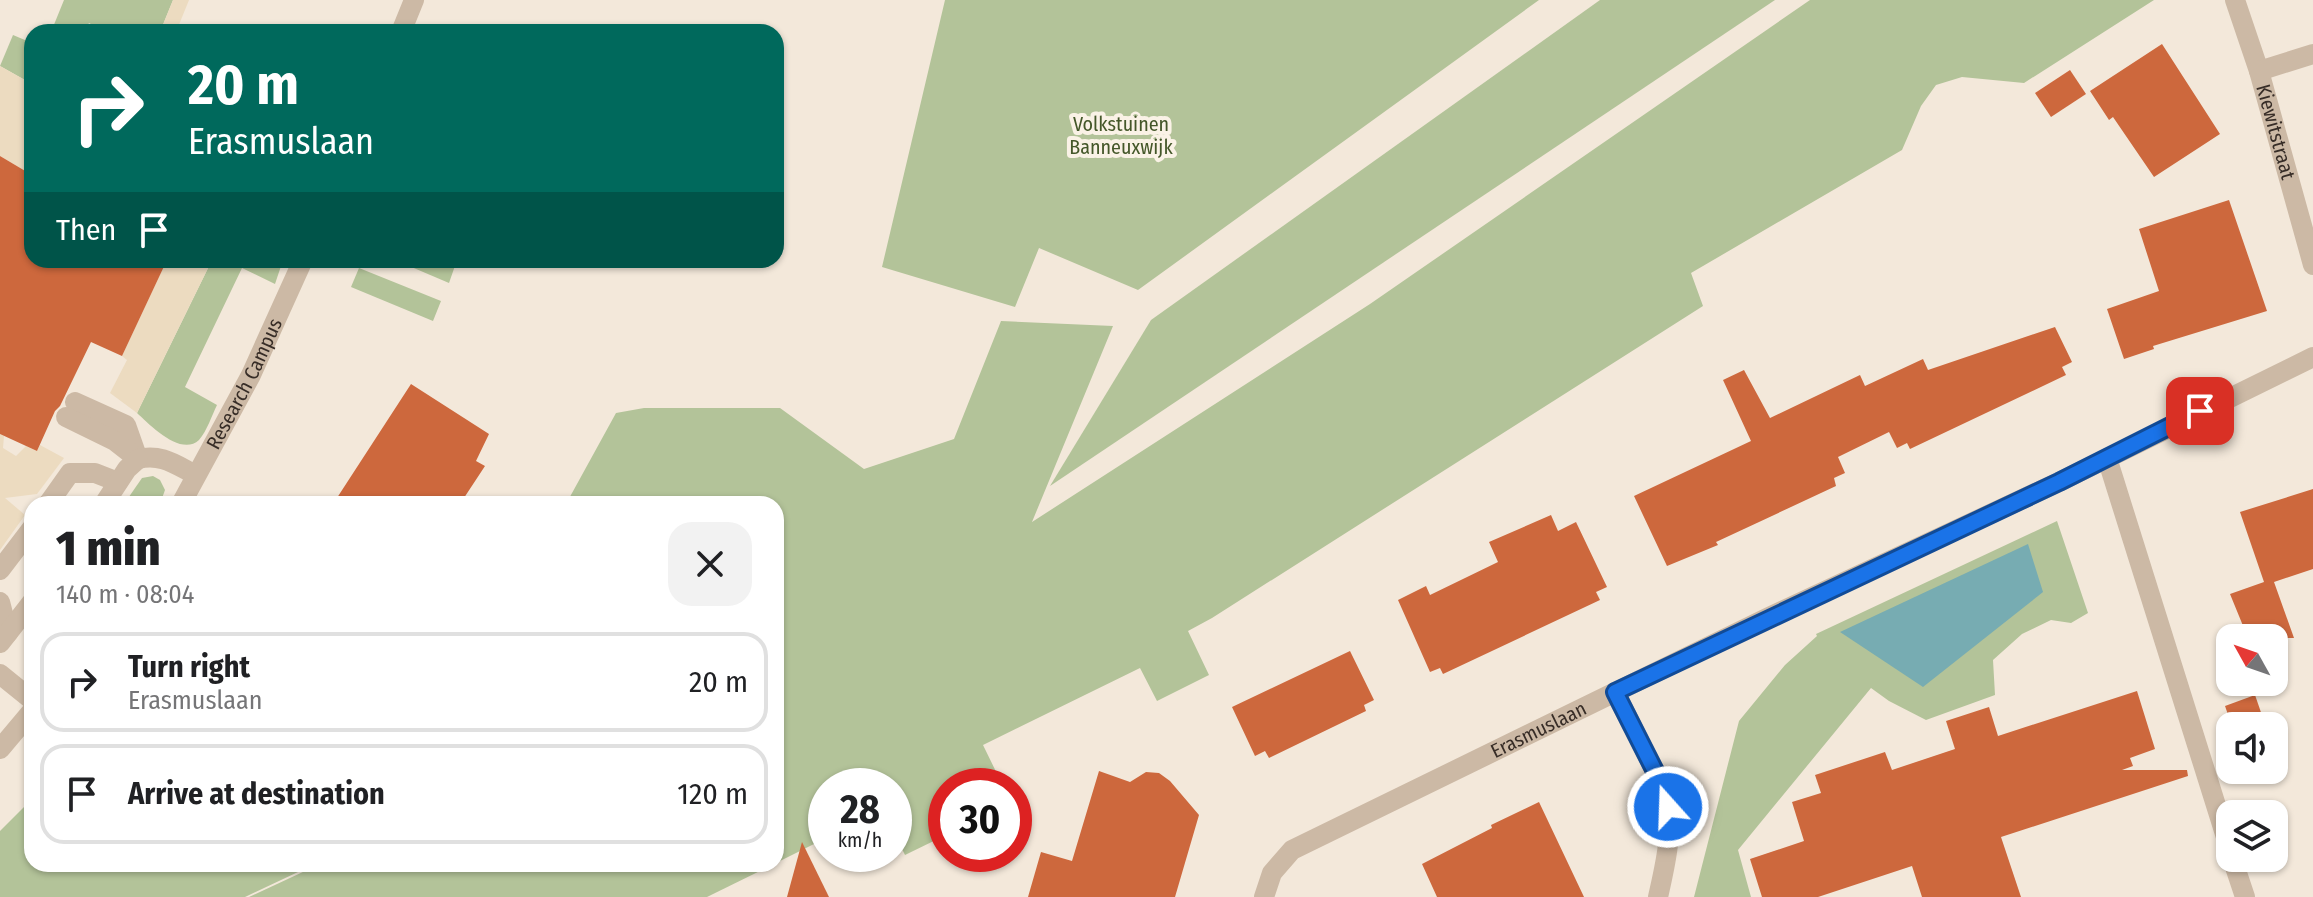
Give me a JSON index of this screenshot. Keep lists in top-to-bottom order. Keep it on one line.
{"streets":{"street":["Kiewitstraat","Research Campus","Erasmuslaan"]},"parks":["Volkstuinen Banneuxwijk"],"north":"top left","page":{"turn":["20 m","Erasmuslaan"],"then":"Then","heading":["1 min","140 m · 08:04"],"list":[{"name":"Turn right","note":"Erasmuslaan","value":"20 m"},{"name":"Arrive at destination","value":"120 m"}],"speed":"28 km/h","limit":"30"}}
